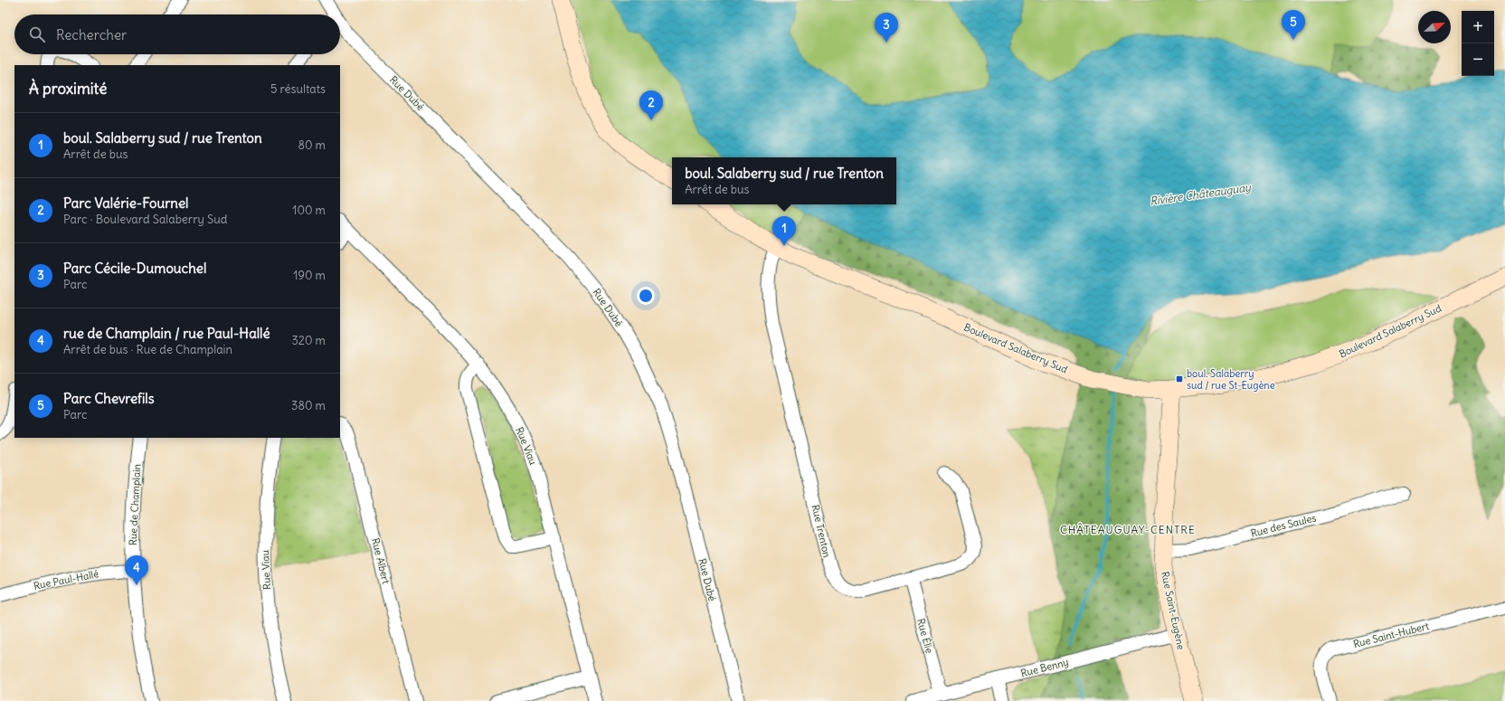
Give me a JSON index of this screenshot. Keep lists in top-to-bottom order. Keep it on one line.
{"streets":{"street":["Rue Dubé","Boulevard Salaberry Sud","Rue Viau","Rue de Champlain","Rue des Saules","Rue Trenton","Rue Albert","Rue Paul-Hallé","Rue Saint-Eugène","Rue Saint-Hubert","Rue Élie","Rue Benny"]},"crossings":[["Boulevard Salaberry Sud","Rue Trenton"],["Boulevard Salaberry Sud","Rue Saint-Eugène"],["Rue de Champlain","Rue Paul-Hallé"],["Rue des Saules","Rue Saint-Eugène"],["Rue Trenton","Rue Élie"],["Rue Saint-Eugène","Rue Benny"],["Rue Élie","Rue Benny"]],"districts":["CHÂTEAUGUAY-CENTRE"],"water":["Rivière Châteauguay"],"places":{"transit":["boul. Salaberry sud / rue St-Eugène"]},"north":"top right","page":{"pins":["5","3","2","1","4"],"map_buttons":["+","−"],"search":"Rechercher","heading":["À proximité","5 résultats"],"list":[{"mark":"1","name":"boul. Salaberry sud / rue Trenton","note":"Arrêt de bus","value":"80 m"},{"mark":"2","name":"Parc Valérie-Fournel","note":"Parc · Boulevard Salaberry Sud","value":"100 m"},{"mark":"3","name":"Parc Cécile-Dumouchel","note":"Parc","value":"190 m"},{"mark":"4","name":"rue de Champlain / rue Paul-Hallé","note":"Arrêt de bus · Rue de Champlain","value":"320 m"},{"mark":"5","name":"Parc Chevrefils","note":"Parc","value":"380 m"}],"popup":["boul. Salaberry sud / rue Trenton","Arrêt de bus"]}}
